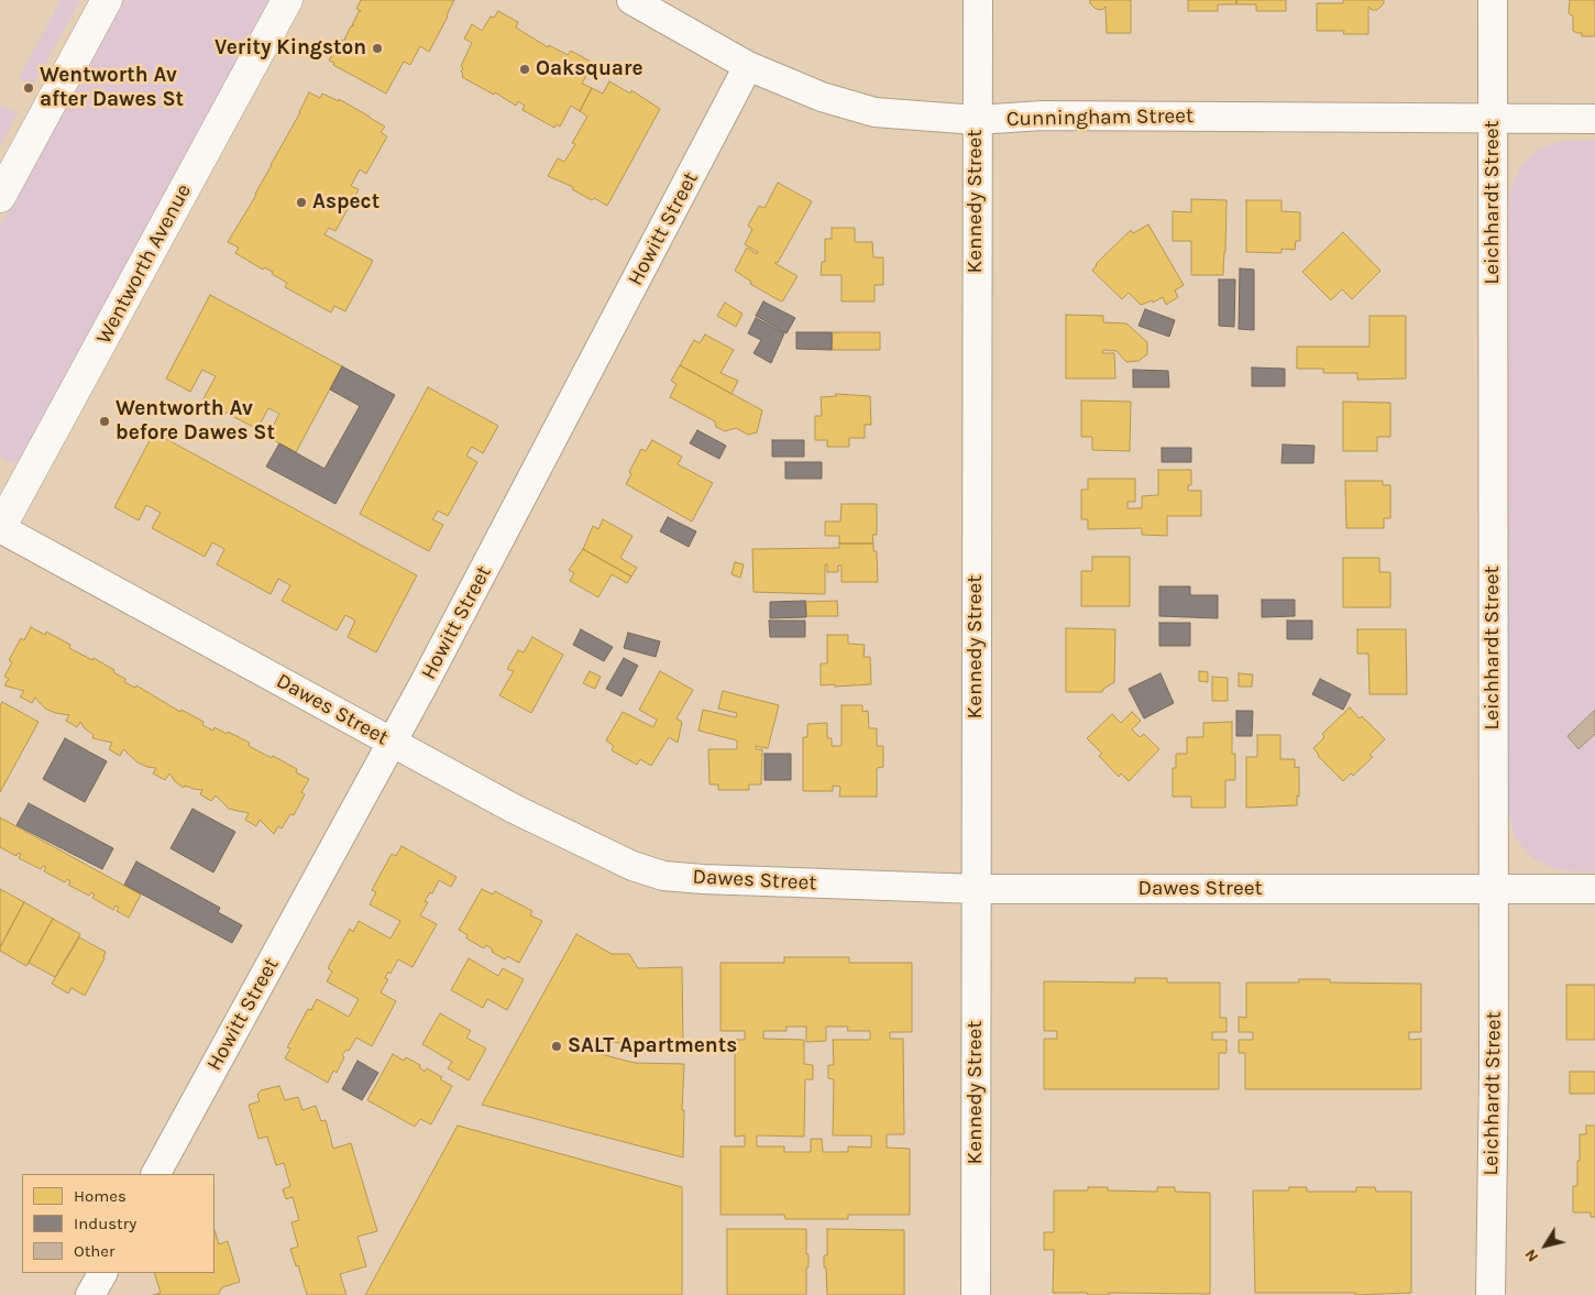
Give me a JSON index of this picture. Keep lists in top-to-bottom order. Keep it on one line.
{"streets":{"main road":["Wentworth Avenue"],"street":["Cunningham Street","Kennedy Street","Leichhardt Street","Howitt Street","Dawes Street"]},"crossings":[["Cunningham Street","Kennedy Street"],["Cunningham Street","Leichhardt Street"],["Cunningham Street","Howitt Street"],["Kennedy Street","Dawes Street"],["Leichhardt Street","Dawes Street"],["Howitt Street","Dawes Street"],["Wentworth Avenue","Dawes Street"]],"places":["Verity Kingston","Oaksquare","Wentworth Av after Dawes St","Aspect","Wentworth Av before Dawes St","SALT Apartments"],"legend":["Homes","Industry","Other"],"north":"bottom left"}
